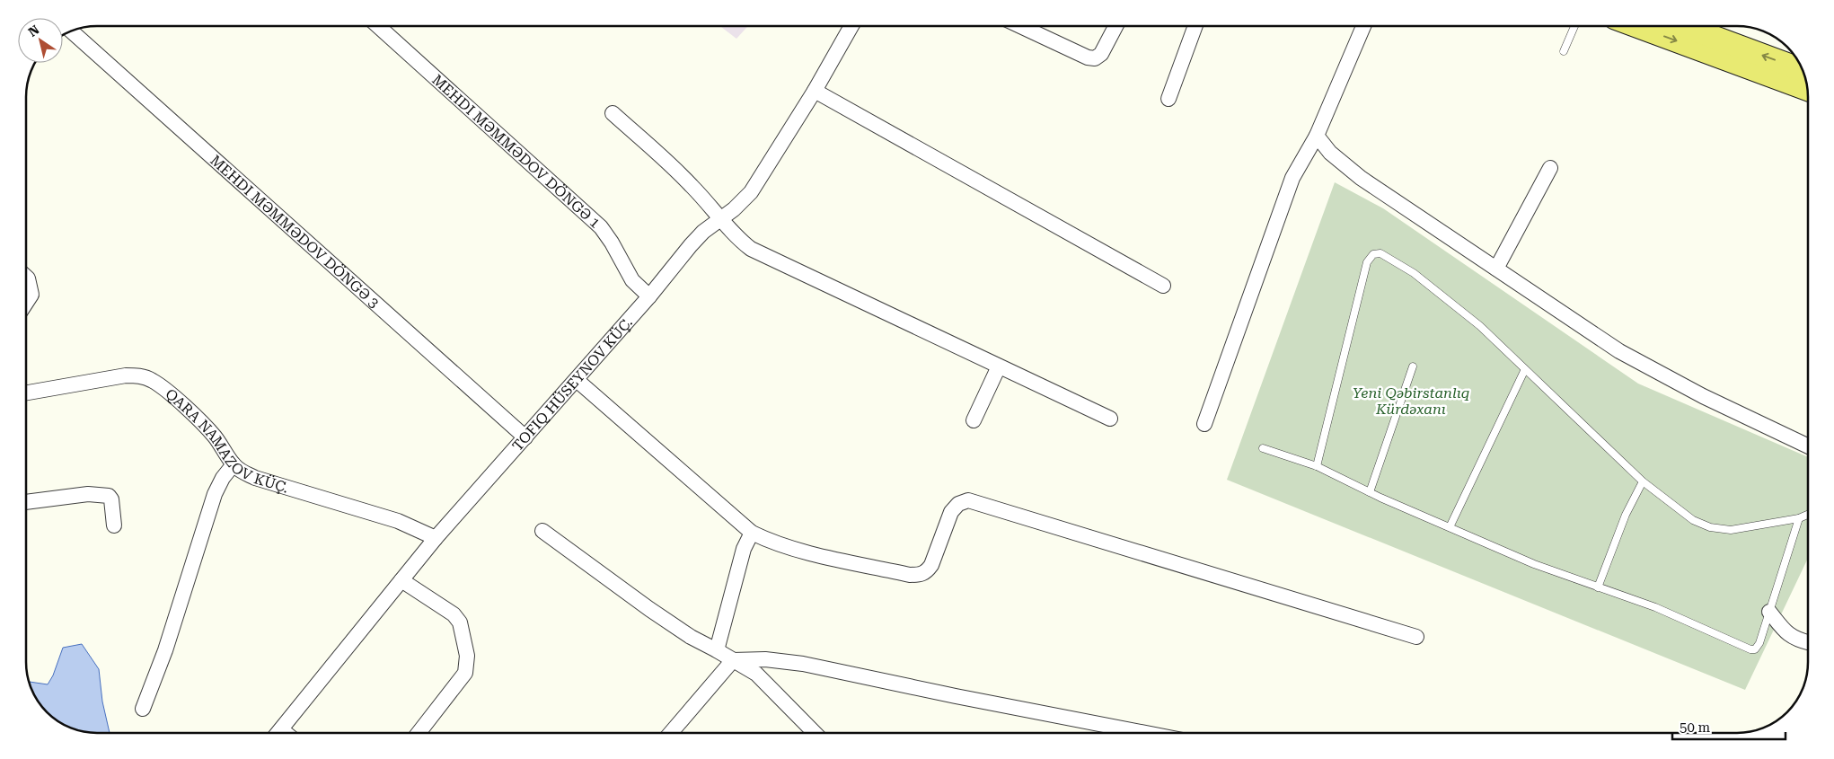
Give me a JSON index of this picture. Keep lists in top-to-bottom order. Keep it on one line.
{"streets":{"street":["MEHDI MƏMMƏDOV DÖNGƏ 1","MEHDI MƏMMƏDOV DÖNGƏ 3","TOFIQ HÜSEYNOV KÜÇ.","QARA NAMAZOV KÜÇ."]},"crossings":[["MEHDI MƏMMƏDOV DÖNGƏ 1","TOFIQ HÜSEYNOV KÜÇ."],["MEHDI MƏMMƏDOV DÖNGƏ 3","TOFIQ HÜSEYNOV KÜÇ."],["TOFIQ HÜSEYNOV KÜÇ.","QARA NAMAZOV KÜÇ."]],"parks":["Yeni Qəbirstanlıq Kürdəxanı"],"scale_bar":"50 m","north":"top left"}
